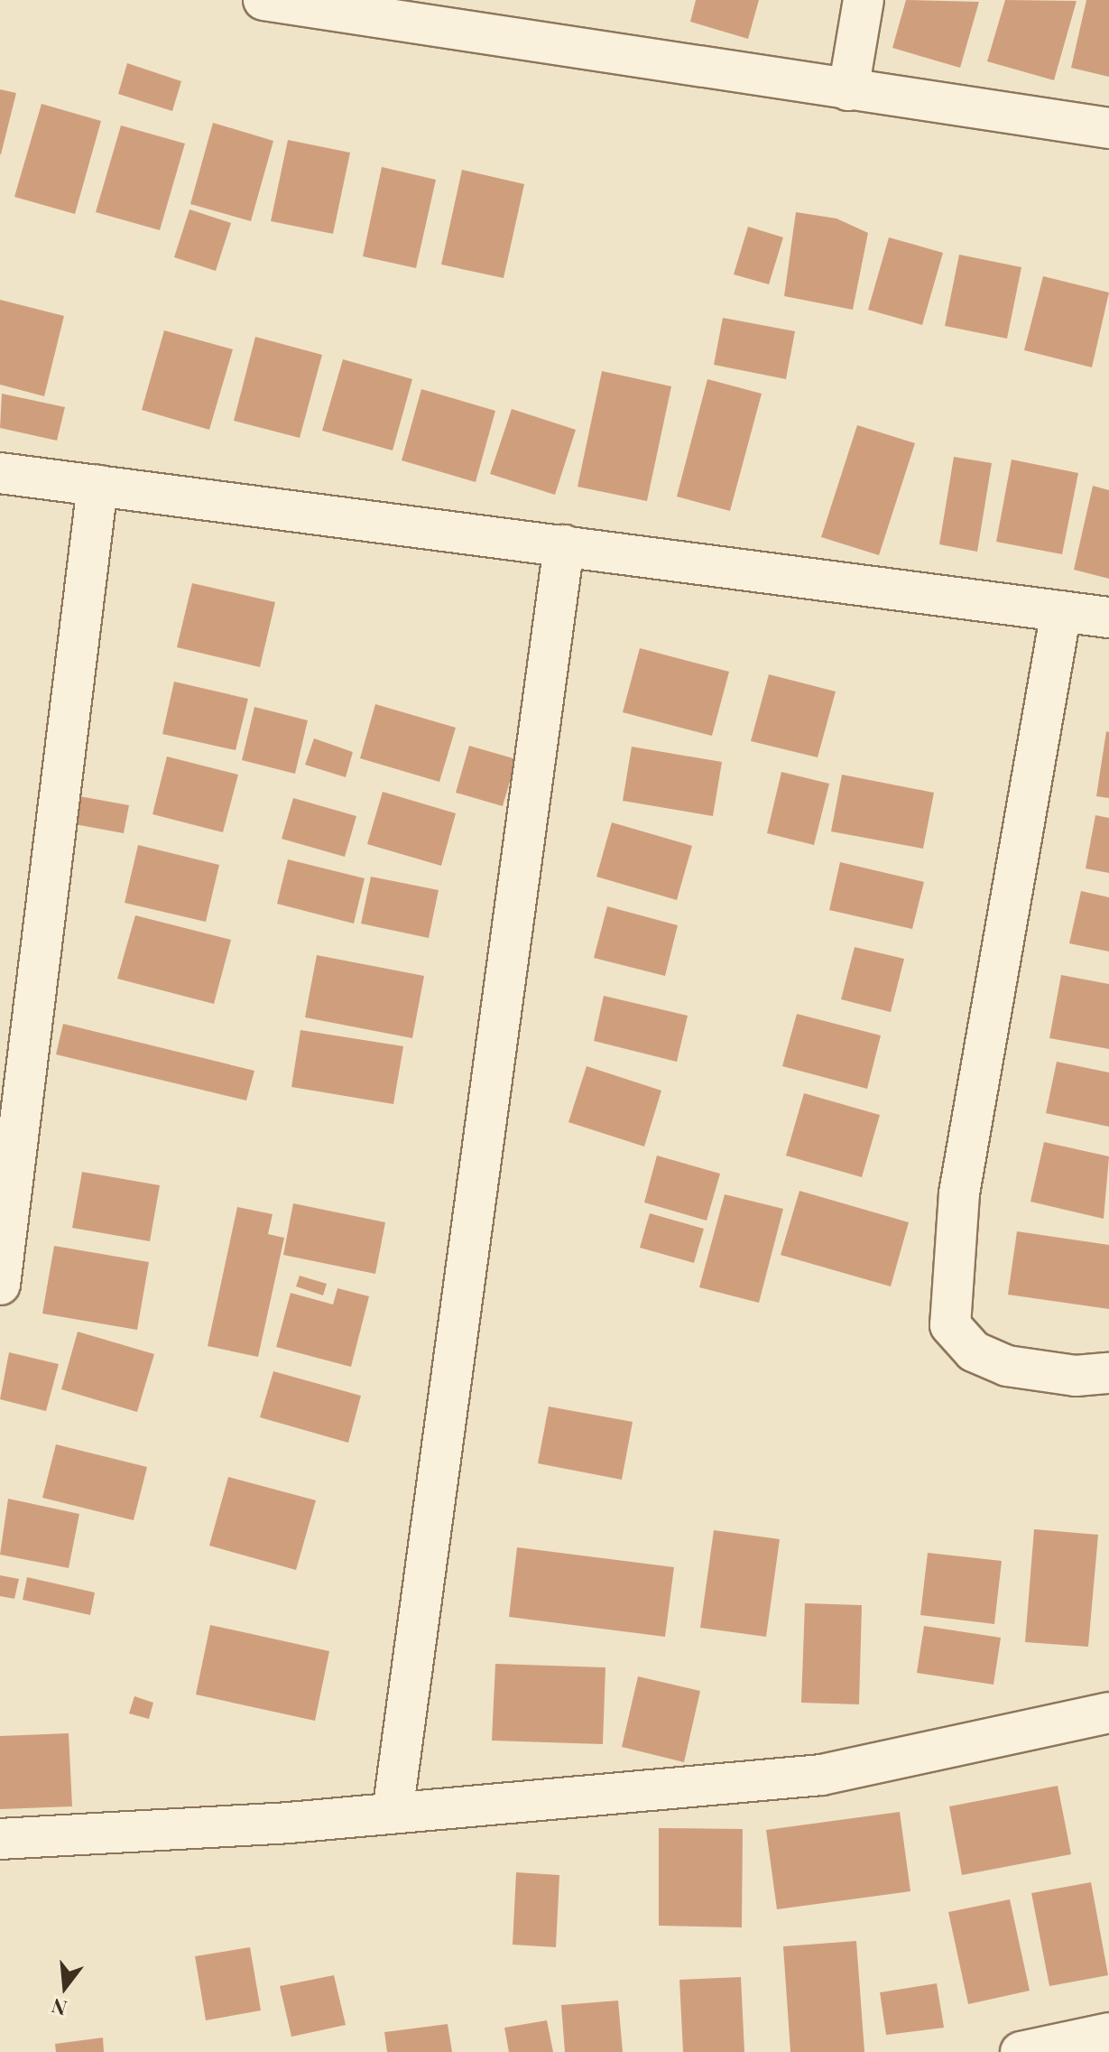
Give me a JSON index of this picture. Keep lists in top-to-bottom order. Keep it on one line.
{"north":"bottom"}
